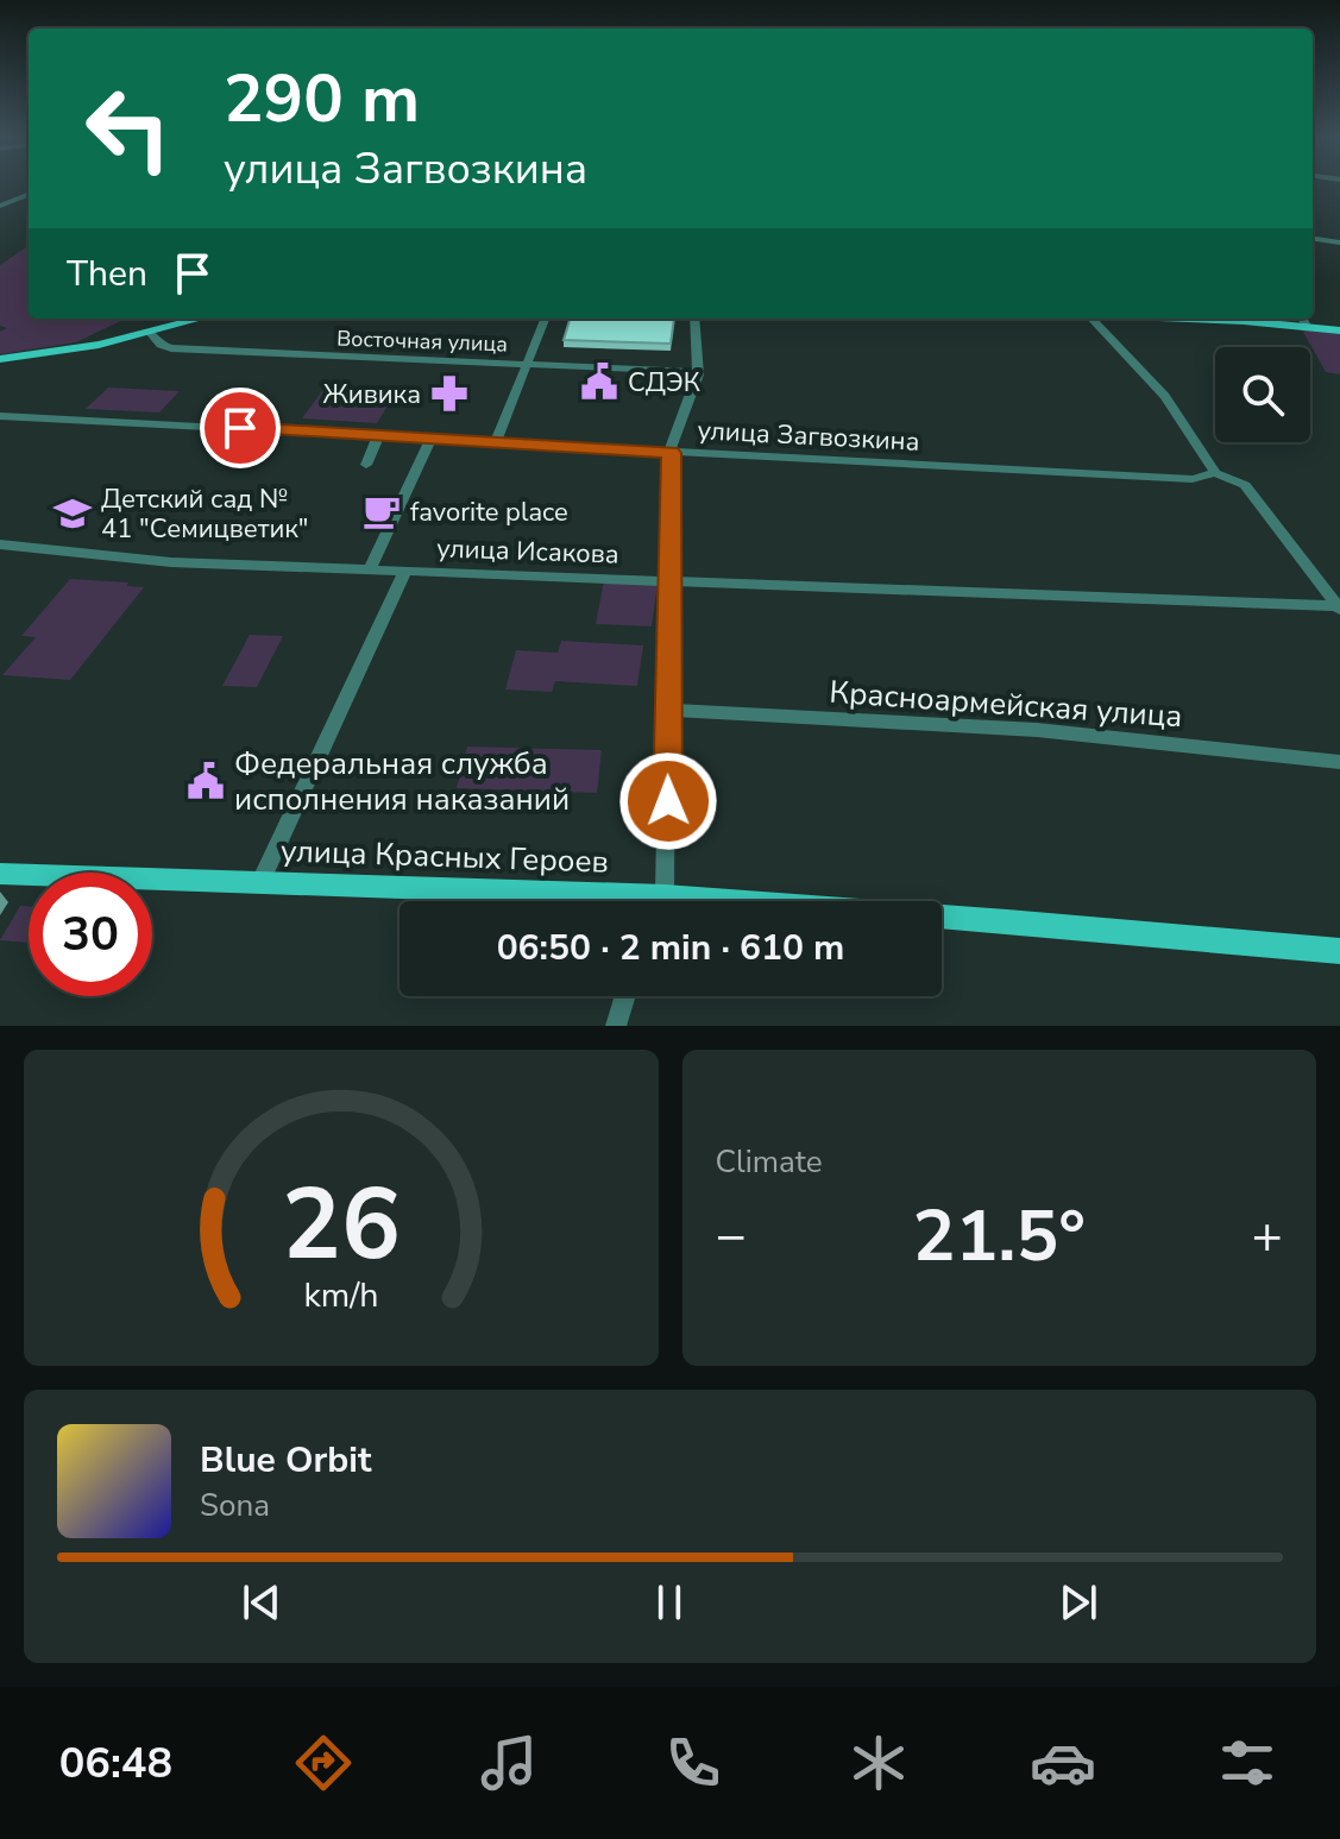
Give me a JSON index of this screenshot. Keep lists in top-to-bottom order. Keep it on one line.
{"streets":{"main road":["улица Красных Героев"],"street":["Восточная улица","улица Загвозкина","улица Исакова","Красноармейская улица"]},"places":{"public building":["СДЭК","Федеральная служба исполнения наказаний"],"pharmacy":["Живика"],"cafe":["favorite place"],"school or university":["Детский сад № 41 \"Семицветик\""]},"page":{"turn":["290 m","улица Загвозкина"],"then":"Then","limit":"30","trip":"06:50 · 2 min · 610 m","tile":"Climate","heat":["−","21.5°","+"],"song":["Blue Orbit","Sona"],"tabs":"06:48","gauge":["26","km/h"]}}
